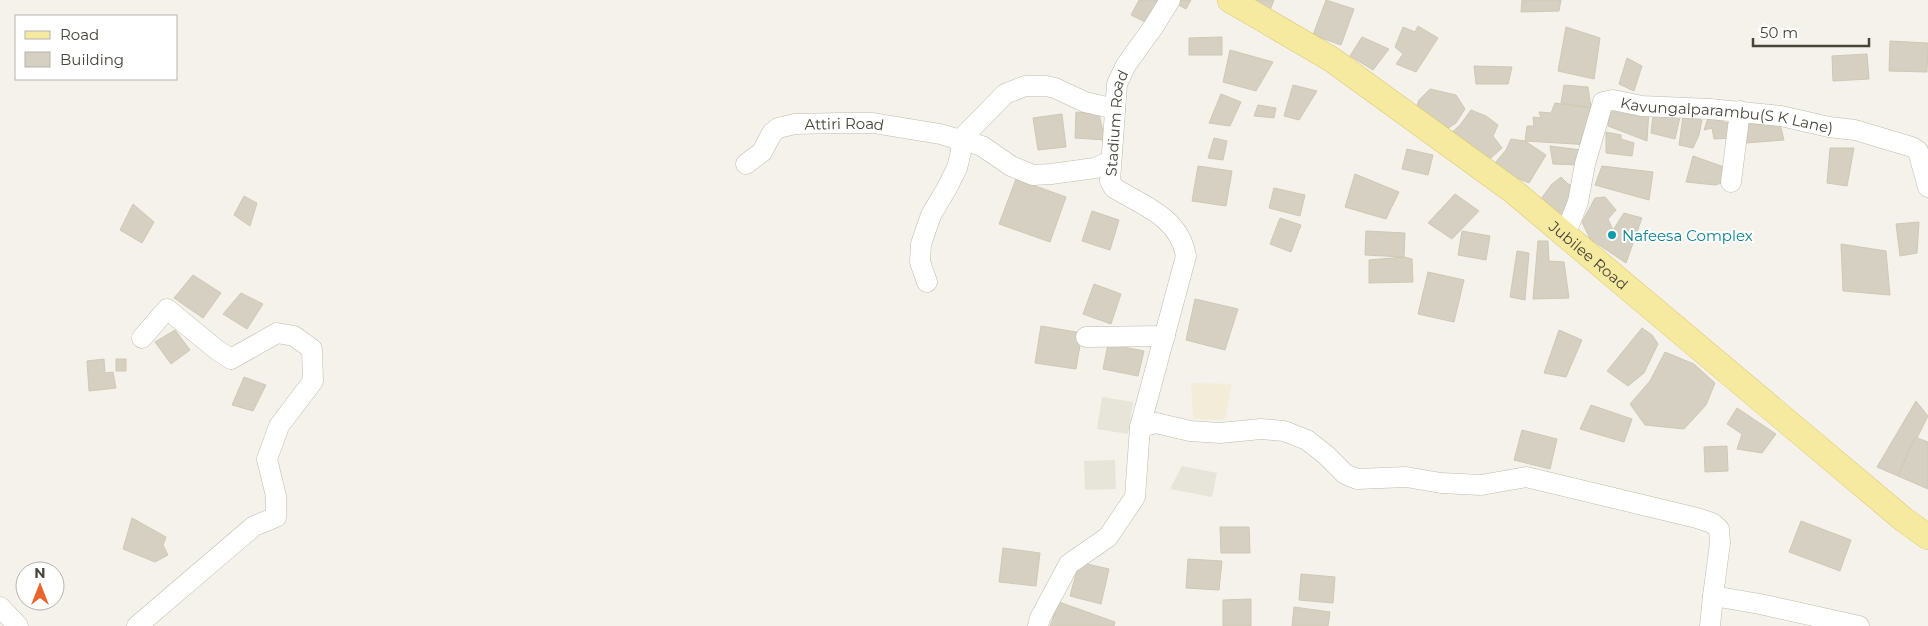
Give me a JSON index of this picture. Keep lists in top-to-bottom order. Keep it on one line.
{"streets":{"main road":["Jubilee Road"],"street":["Kavungalparambu(S K Lane)","Stadium Road","Attiri Road"]},"crossings":[["Kavungalparambu(S K Lane)","Jubilee Road"],["Stadium Road","Attiri Road"]],"places":["Nafeesa Complex"],"legend":["Road","Building"],"scale_bar":"50 m","north":"top"}
